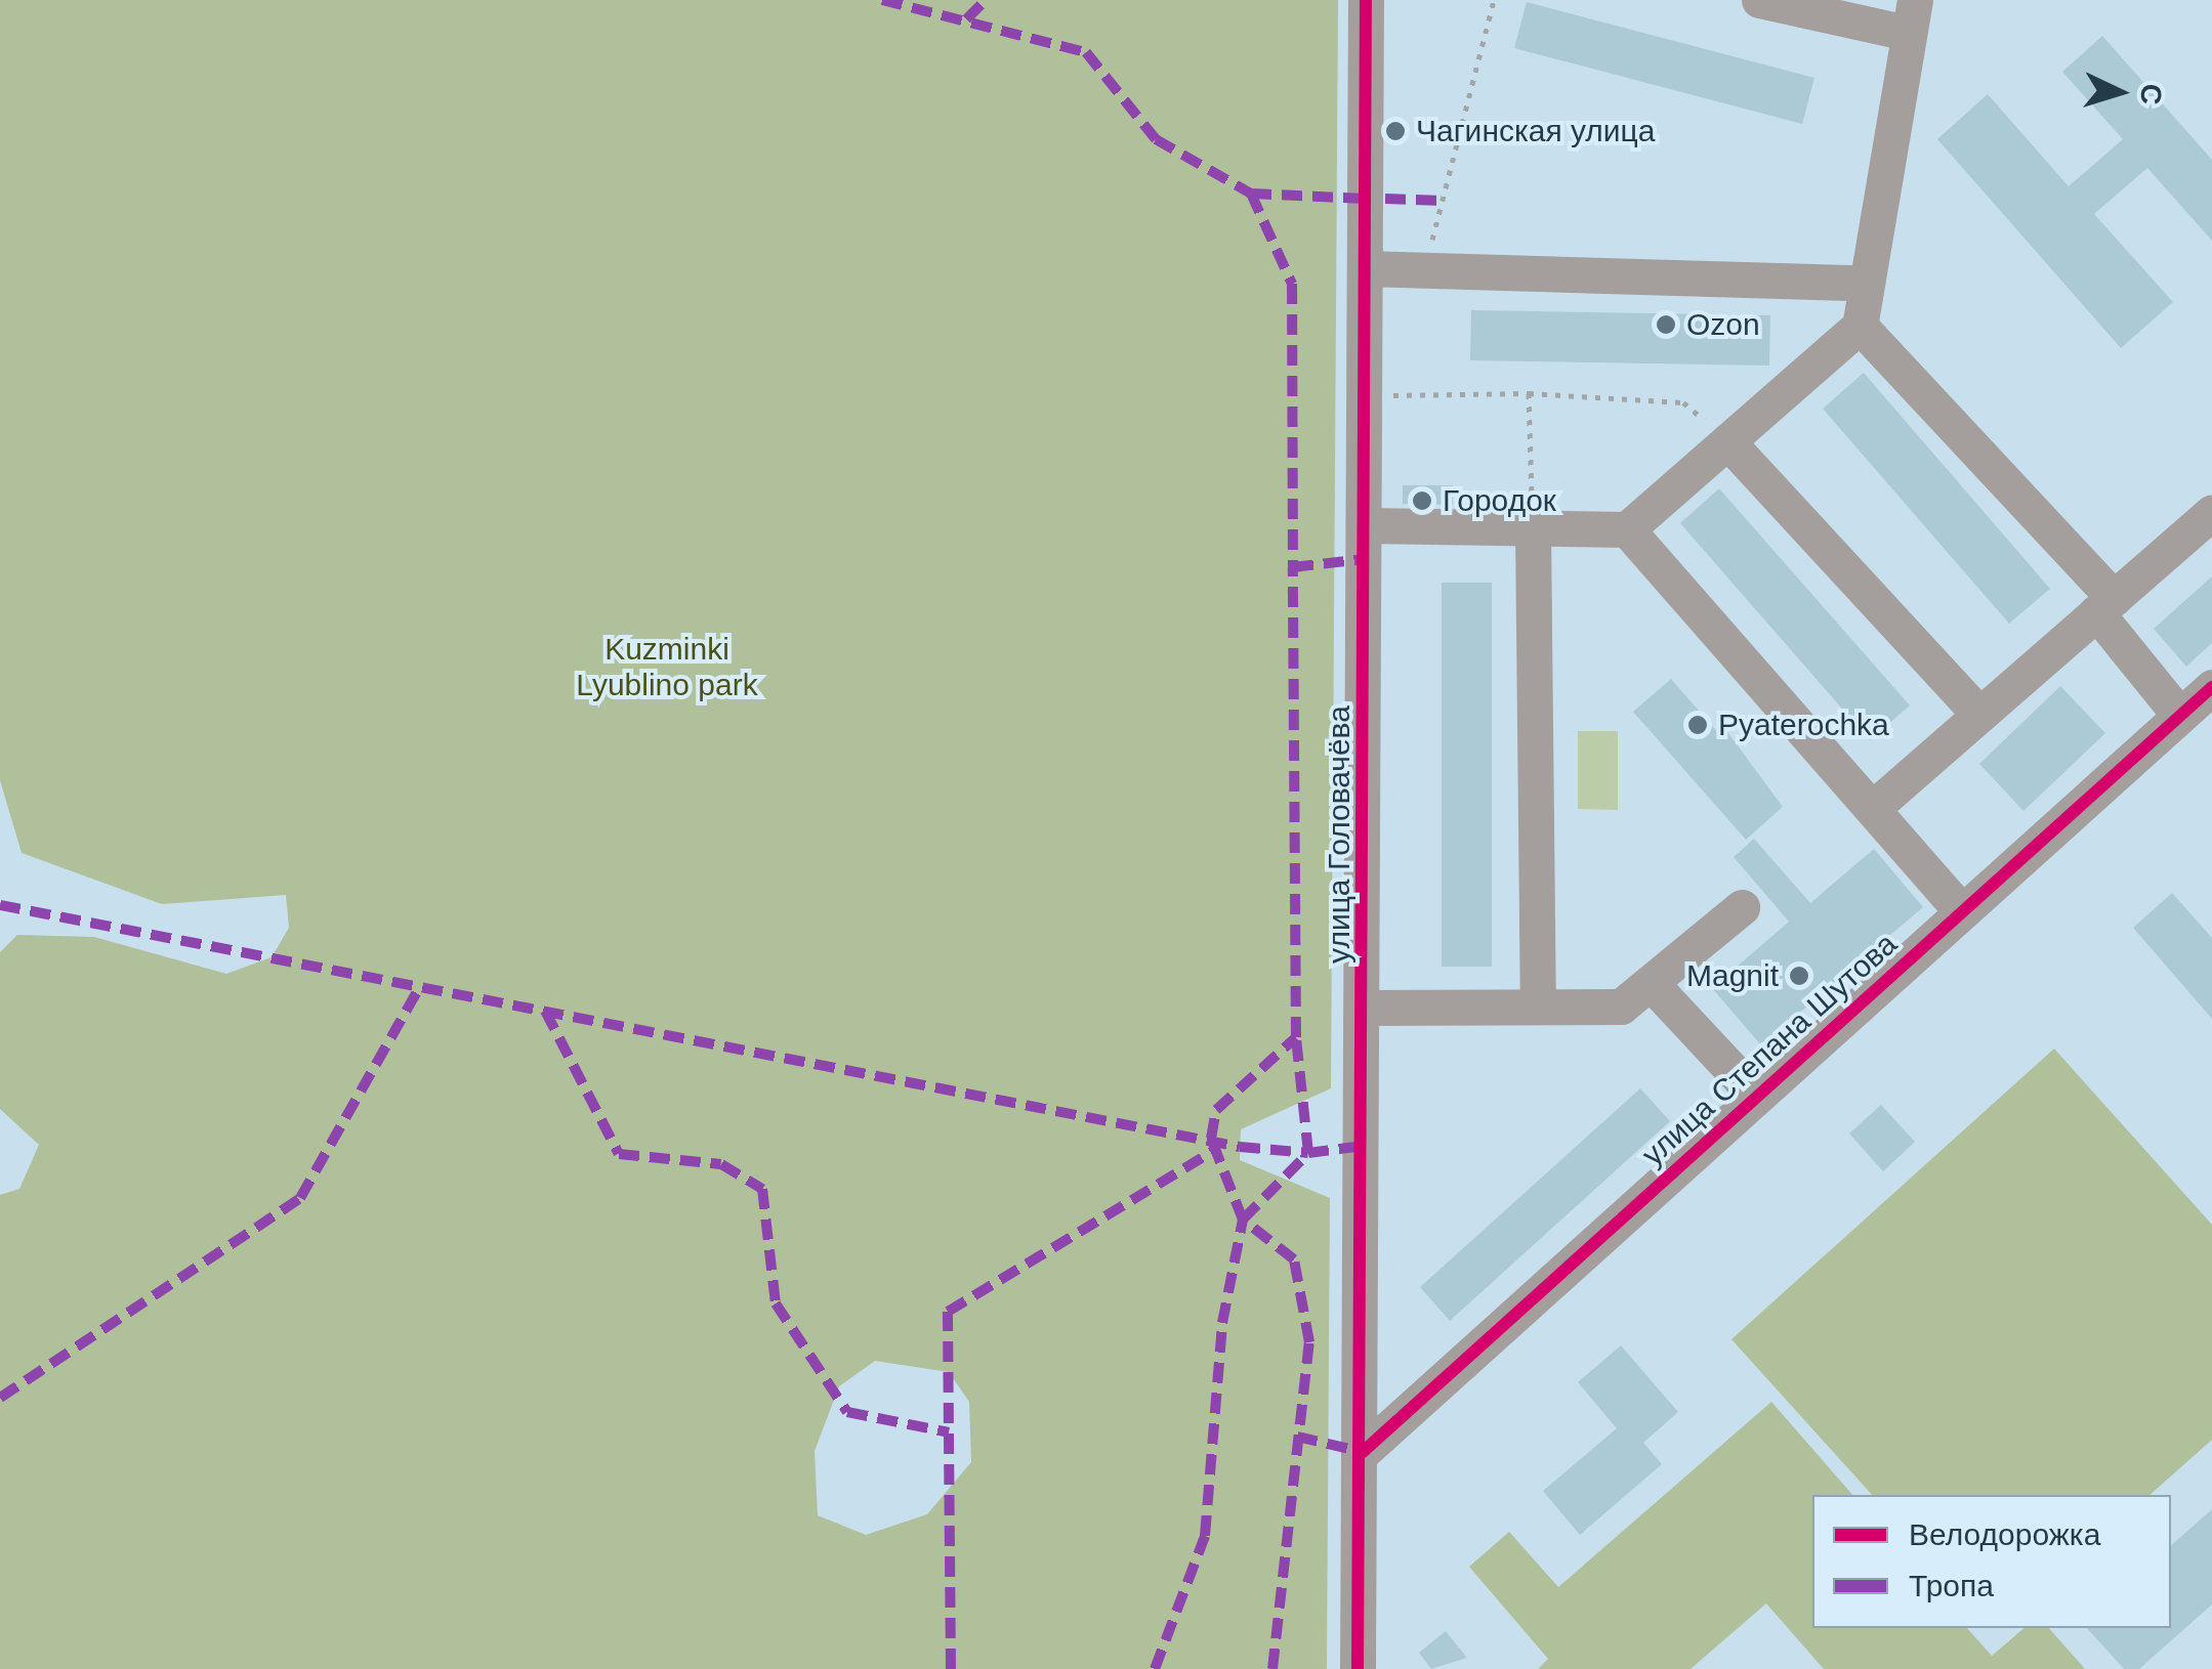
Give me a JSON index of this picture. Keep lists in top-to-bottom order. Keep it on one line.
{"streets":{"street":["улица Головачёва","улица Степана Шутова"]},"crossings":[["улица Головачёва","улица Степана Шутова"]],"parks":["Kuzminki Lyublino park"],"places":["Чагинская улица","Ozon","Городок","Pyaterochka","Magnit"],"legend":["Велодорожка","Тропа"],"north":"right"}
